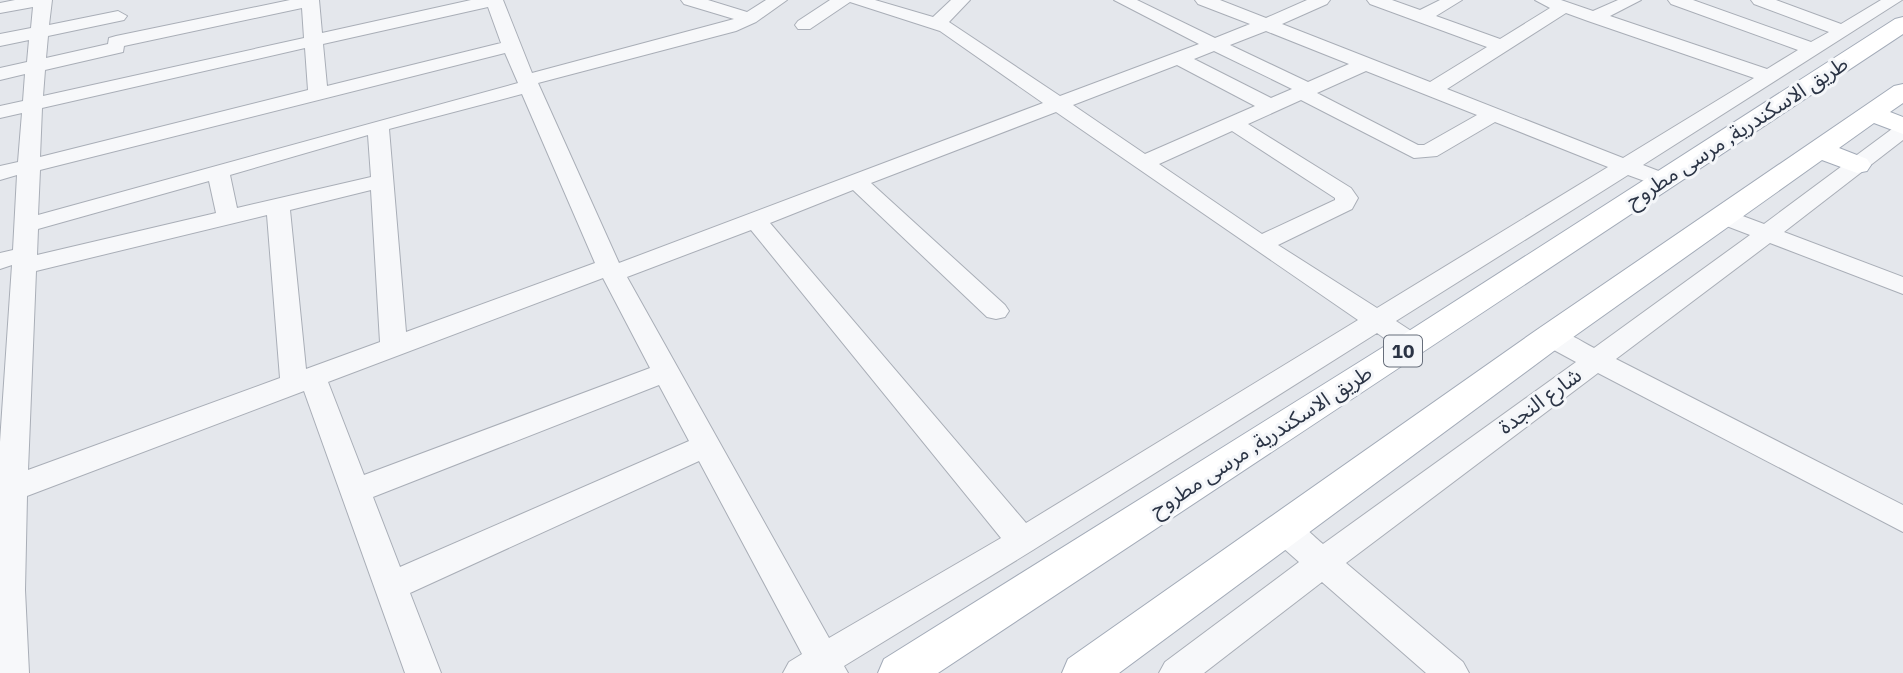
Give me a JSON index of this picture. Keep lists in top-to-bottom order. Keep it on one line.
{"streets":{"main road":["طريق الاسكندرية, مرسى مطروح","10"],"street":["شارع النجدة"]}}
